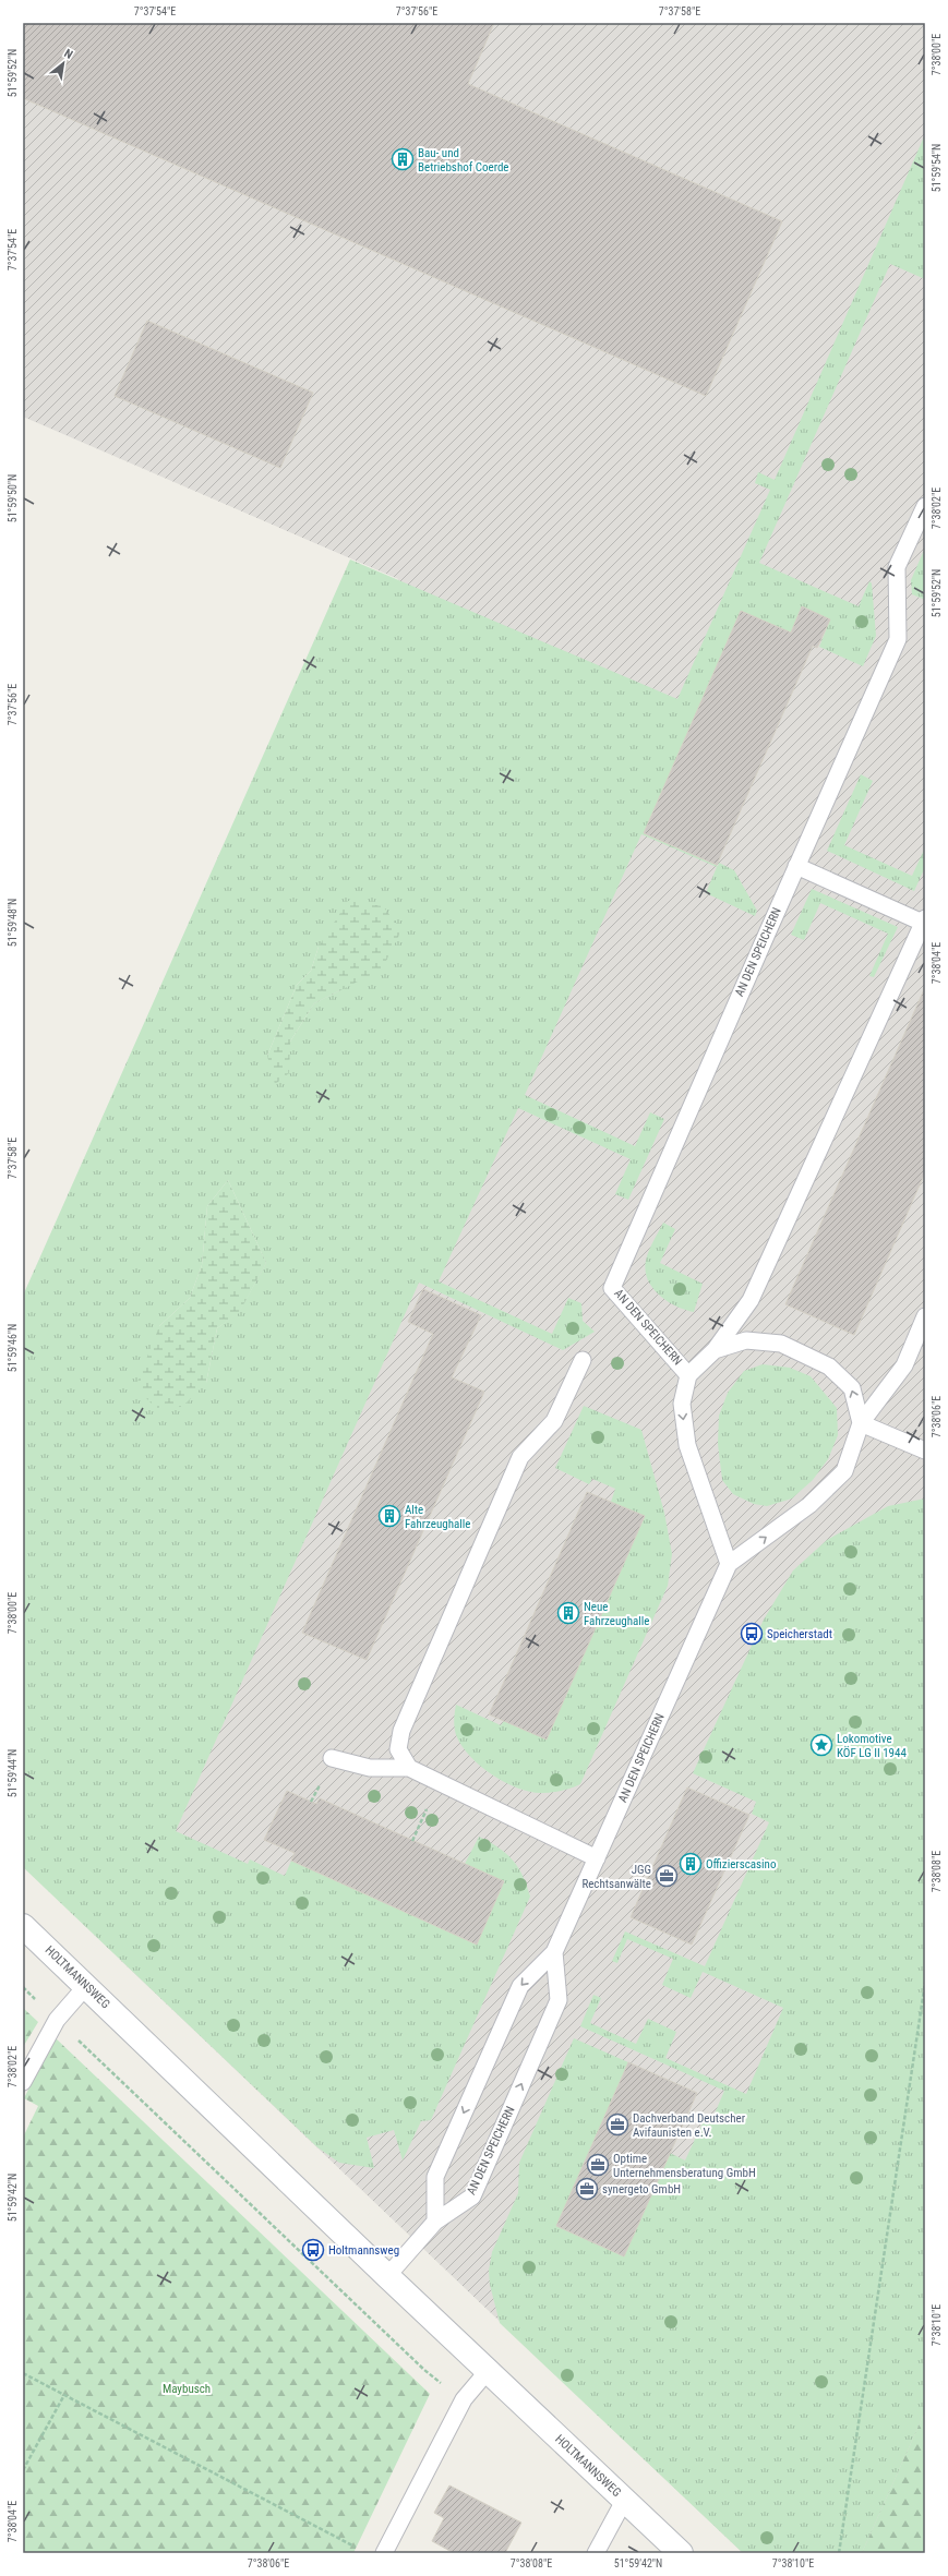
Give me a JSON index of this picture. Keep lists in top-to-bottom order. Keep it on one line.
{"streets":{"street":["HOLTMANNSWEG"],"lane":["AN DEN SPEICHERN"]},"parks":["Maybusch"],"places":{"building":["Bau- und Betriebshof Coerde","Alte Fahrzeughalle","Neue Fahrzeughalle","Offizierscasino"],"bus stop":["Speicherstadt","Holtmannsweg"],"place":["Lokomotive KÖF LG II 1944"],"office":["JGG Rechtsanwälte","Dachverband Deutscher Avifaunisten e.V.","Optime Unternehmensberatung GmbH","synergeto GmbH"]},"north":"top right","coordinates":["7°37'54\"E","7°37'56\"E","7°37'58\"E","7°38'00\"E","51°59'52\"N","51°59'54\"N","51°59'50\"N","7°38'02\"E","51°59'48\"N","7°38'04\"E","51°59'46\"N","7°38'06\"E","51°59'44\"N","7°38'08\"E","51°59'42\"N","7°38'10\"E"]}
